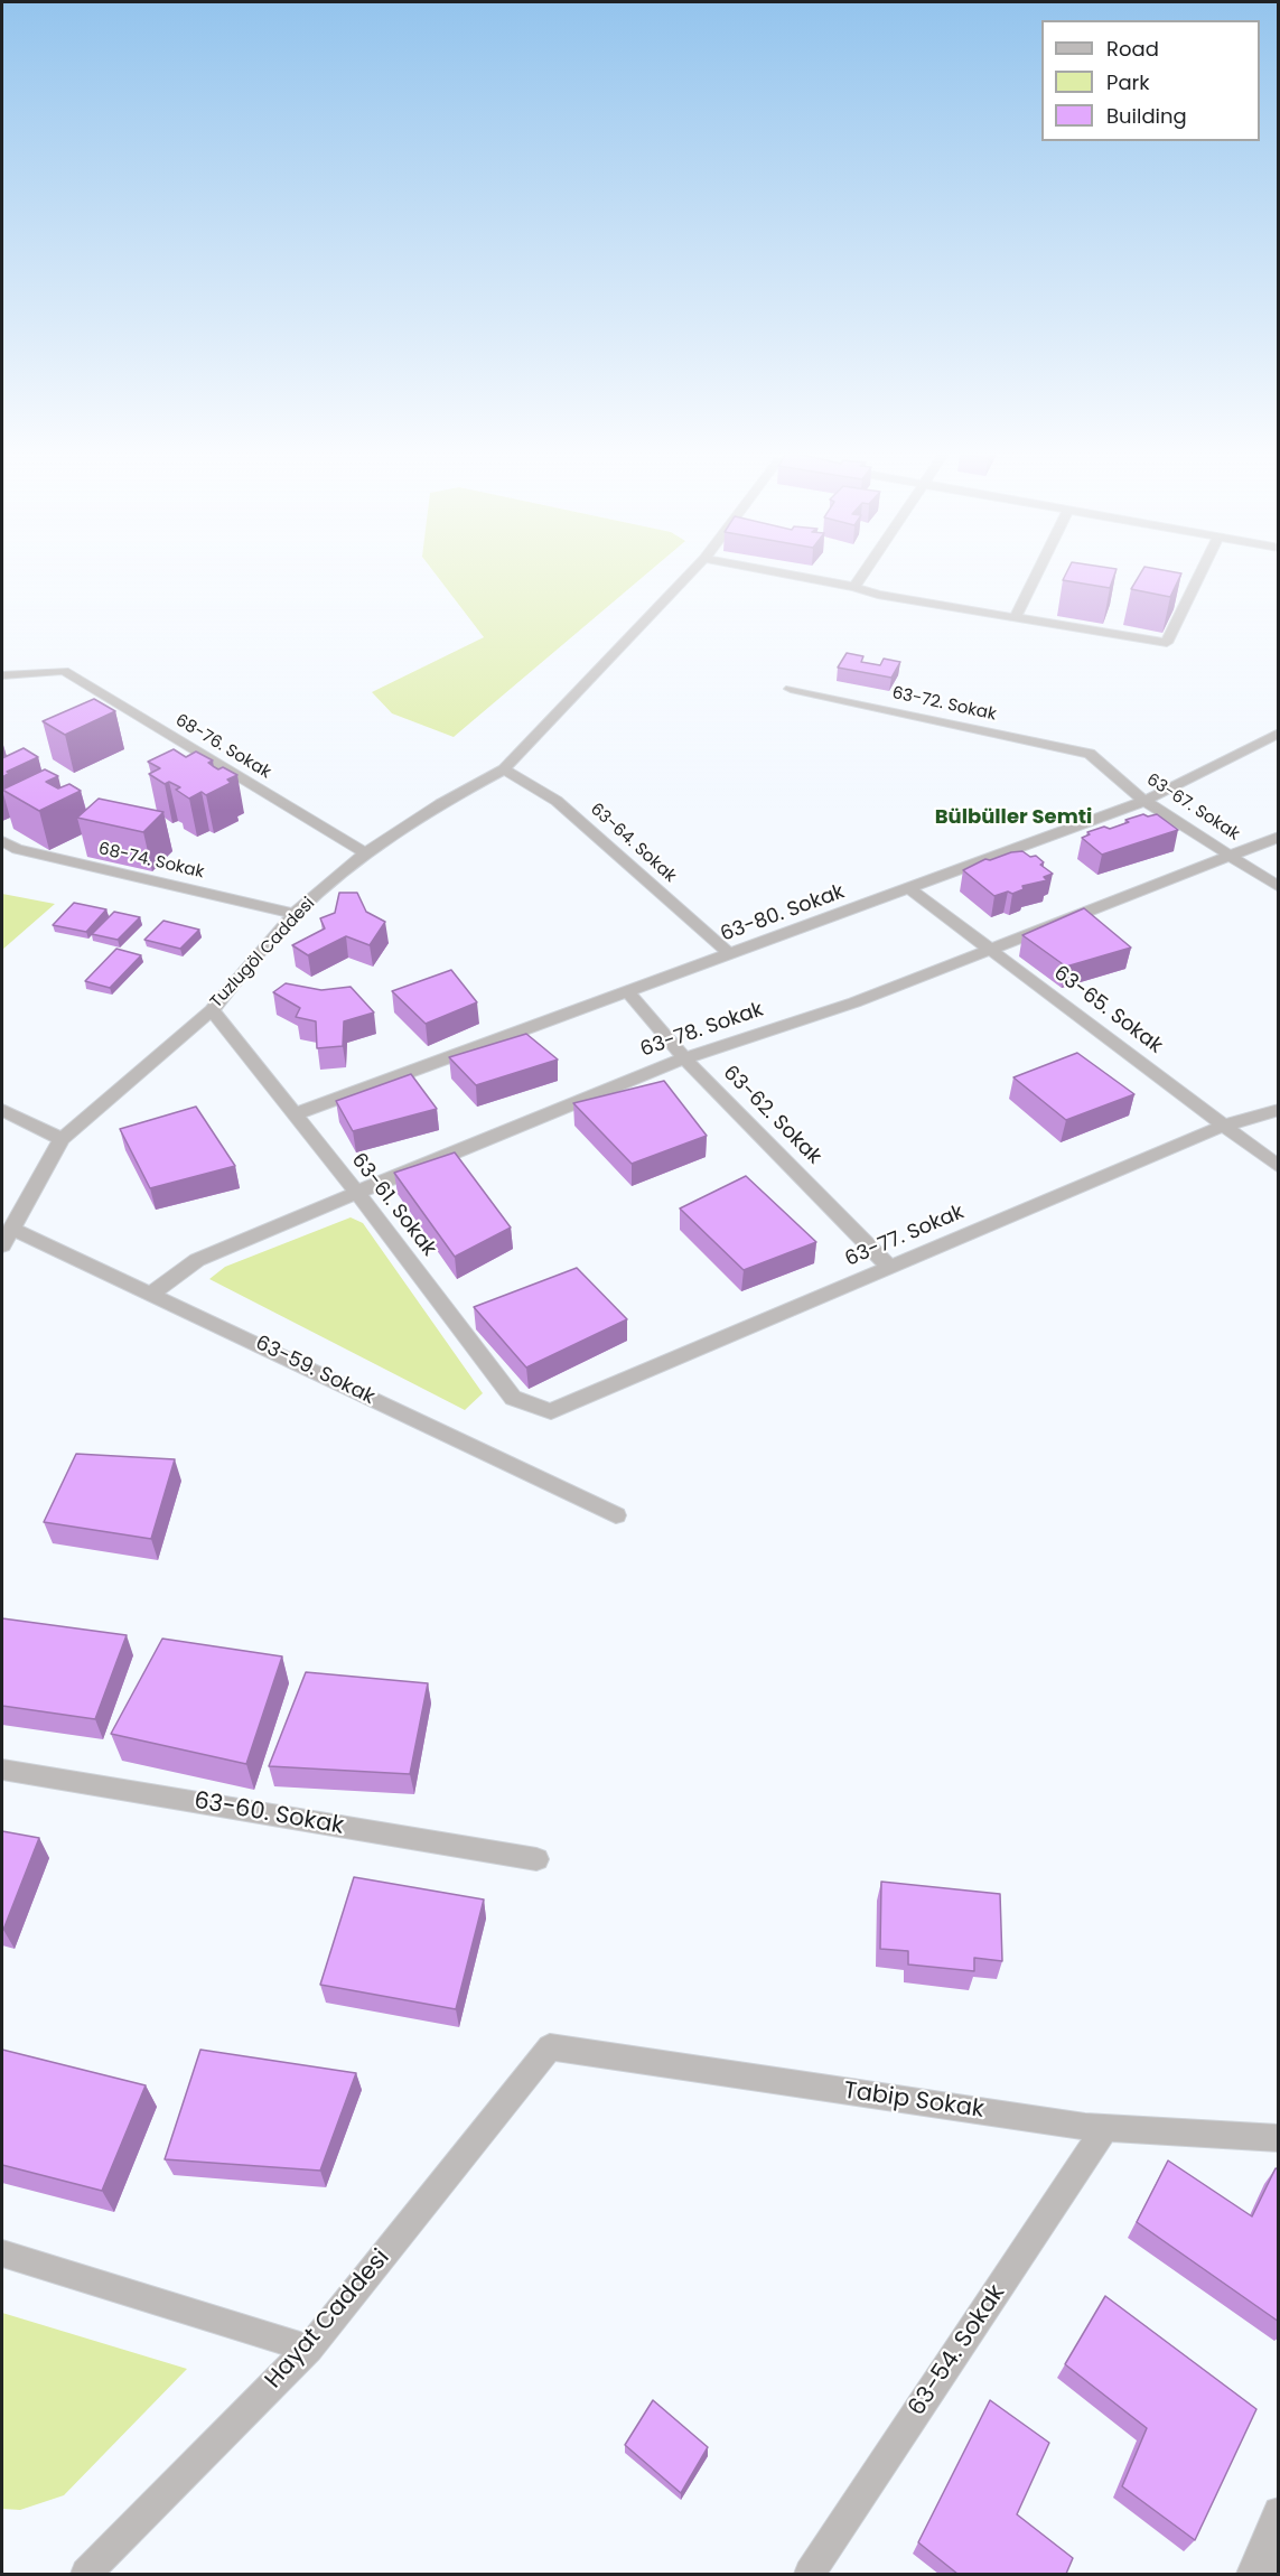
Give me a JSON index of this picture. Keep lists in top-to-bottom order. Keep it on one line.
{"streets":{"street":["63-72. Sokak","68-76. Sokak","63-67. Sokak","63-64. Sokak","68-74. Sokak","63-80. Sokak","Tuzlugöl Caddesi","63-65. Sokak","63-78. Sokak","63-62. Sokak","63-61. Sokak","63-77. Sokak","63-59. Sokak","63-60. Sokak","Tabip Sokak","Hayat Caddesi","63-54. Sokak"]},"crossings":[["63-72. Sokak","63-67. Sokak"],["68-76. Sokak","Tuzlugöl Caddesi"],["63-67. Sokak","63-80. Sokak"],["63-67. Sokak","63-78. Sokak"],["63-64. Sokak","63-80. Sokak"],["63-64. Sokak","Tuzlugöl Caddesi"],["68-74. Sokak","Tuzlugöl Caddesi"],["63-80. Sokak","63-65. Sokak"],["63-80. Sokak","63-62. Sokak"],["63-80. Sokak","63-61. Sokak"],["Tuzlugöl Caddesi","63-61. Sokak"],["Tuzlugöl Caddesi","63-59. Sokak"],["63-65. Sokak","63-78. Sokak"],["63-65. Sokak","63-77. Sokak"],["63-78. Sokak","63-62. Sokak"],["63-78. Sokak","63-61. Sokak"],["63-78. Sokak","63-59. Sokak"],["63-62. Sokak","63-77. Sokak"],["63-61. Sokak","63-77. Sokak"],["Tabip Sokak","Hayat Caddesi"],["Tabip Sokak","63-54. Sokak"]],"districts":["Bülbüller Semti"],"legend":["Road","Park","Building"]}
